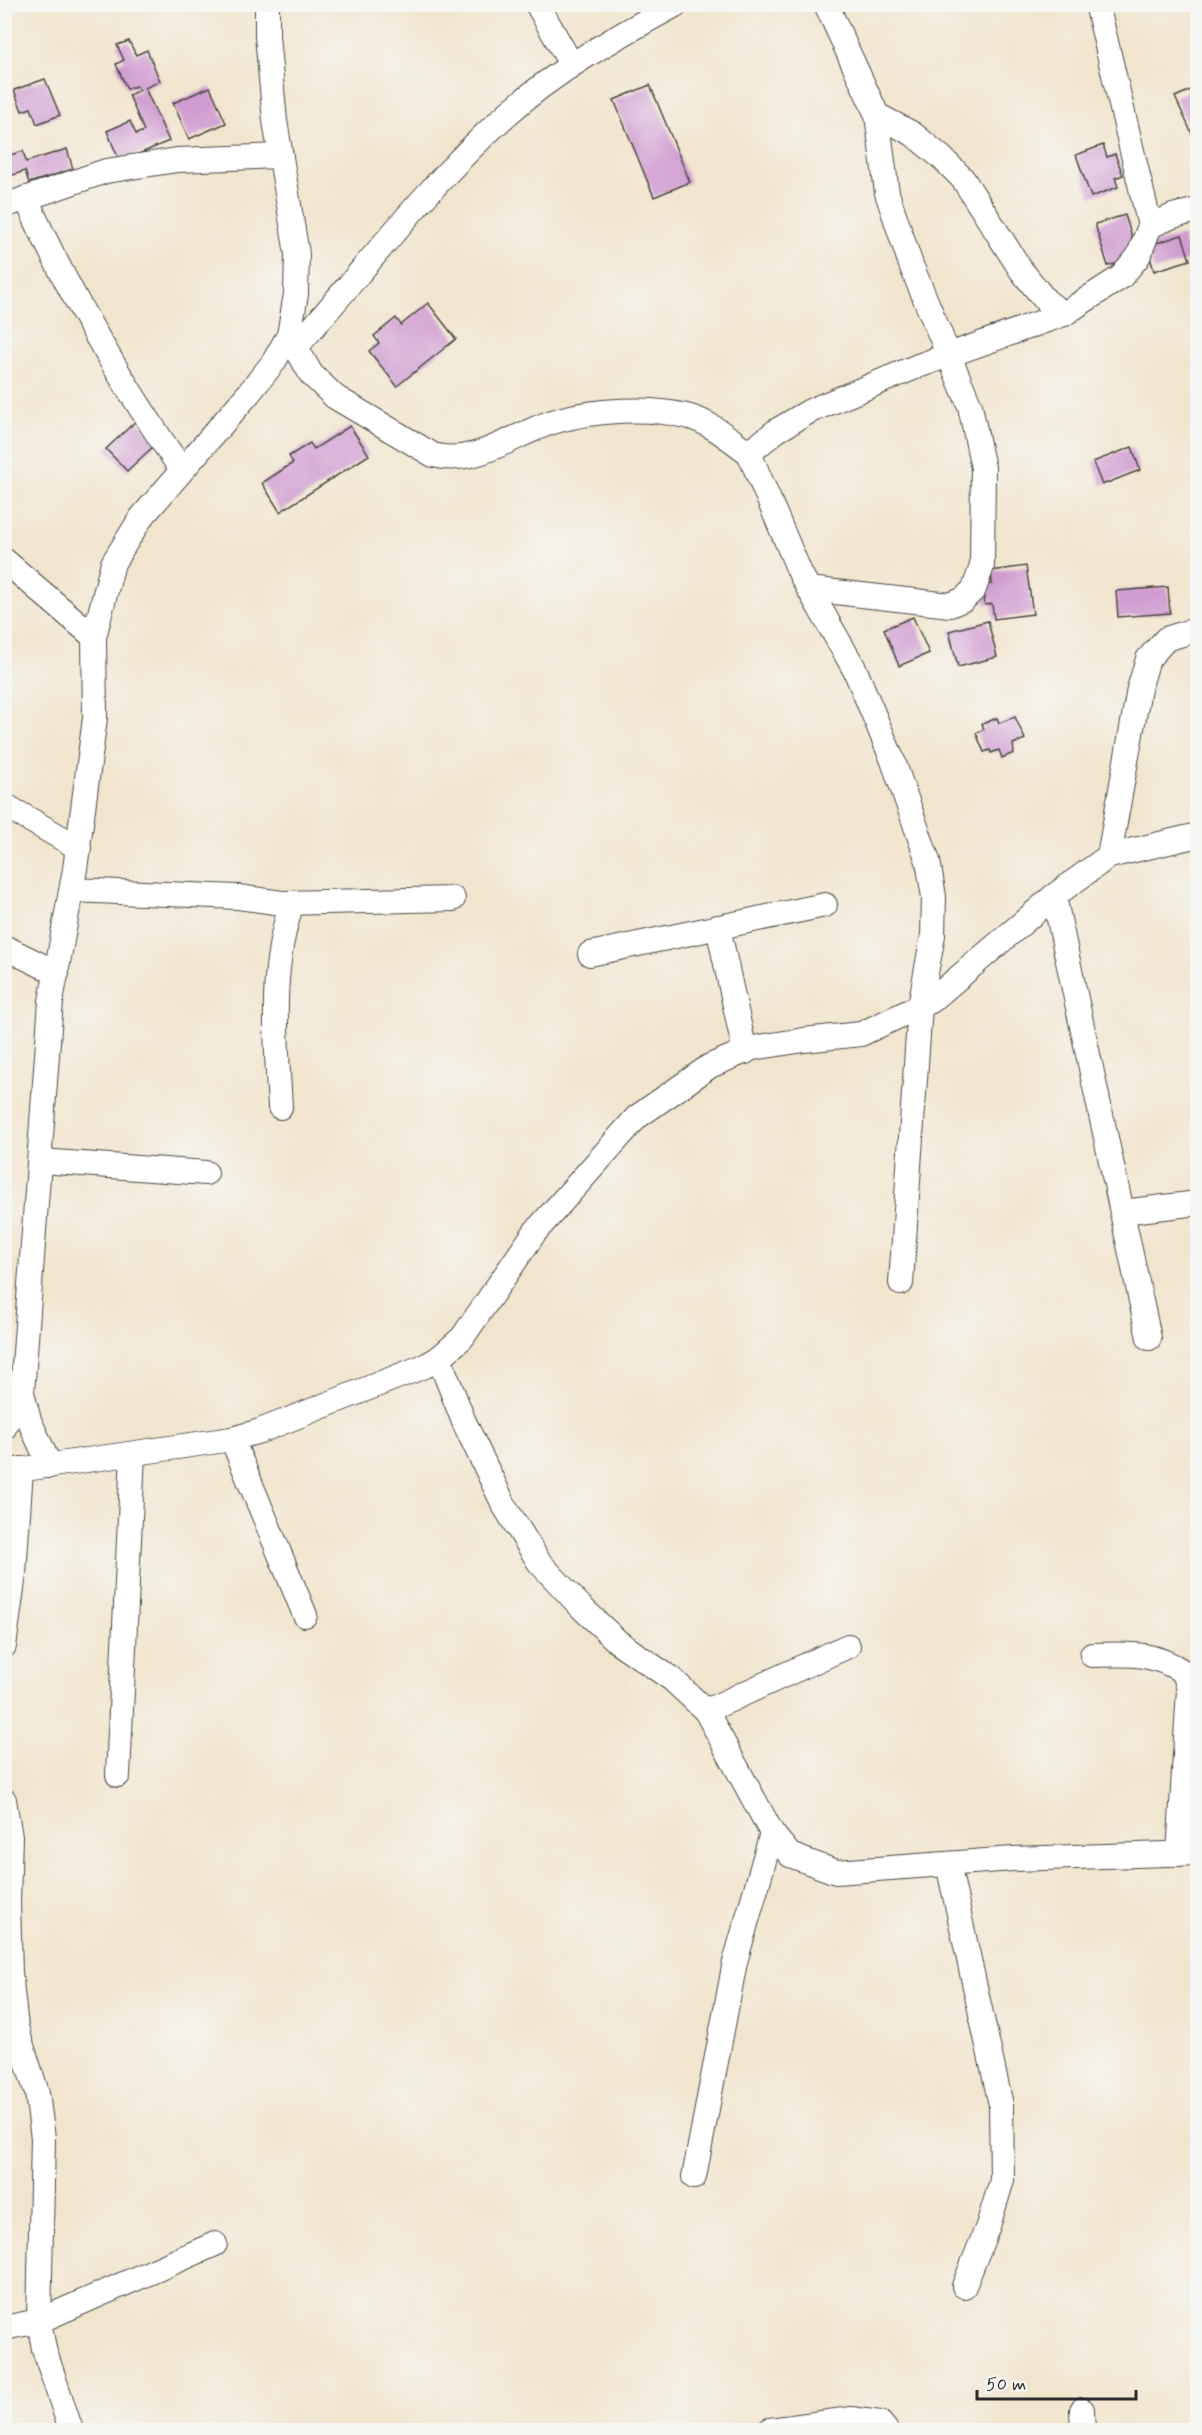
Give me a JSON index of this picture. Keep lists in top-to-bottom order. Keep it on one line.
{"scale_bar":"50 m"}
